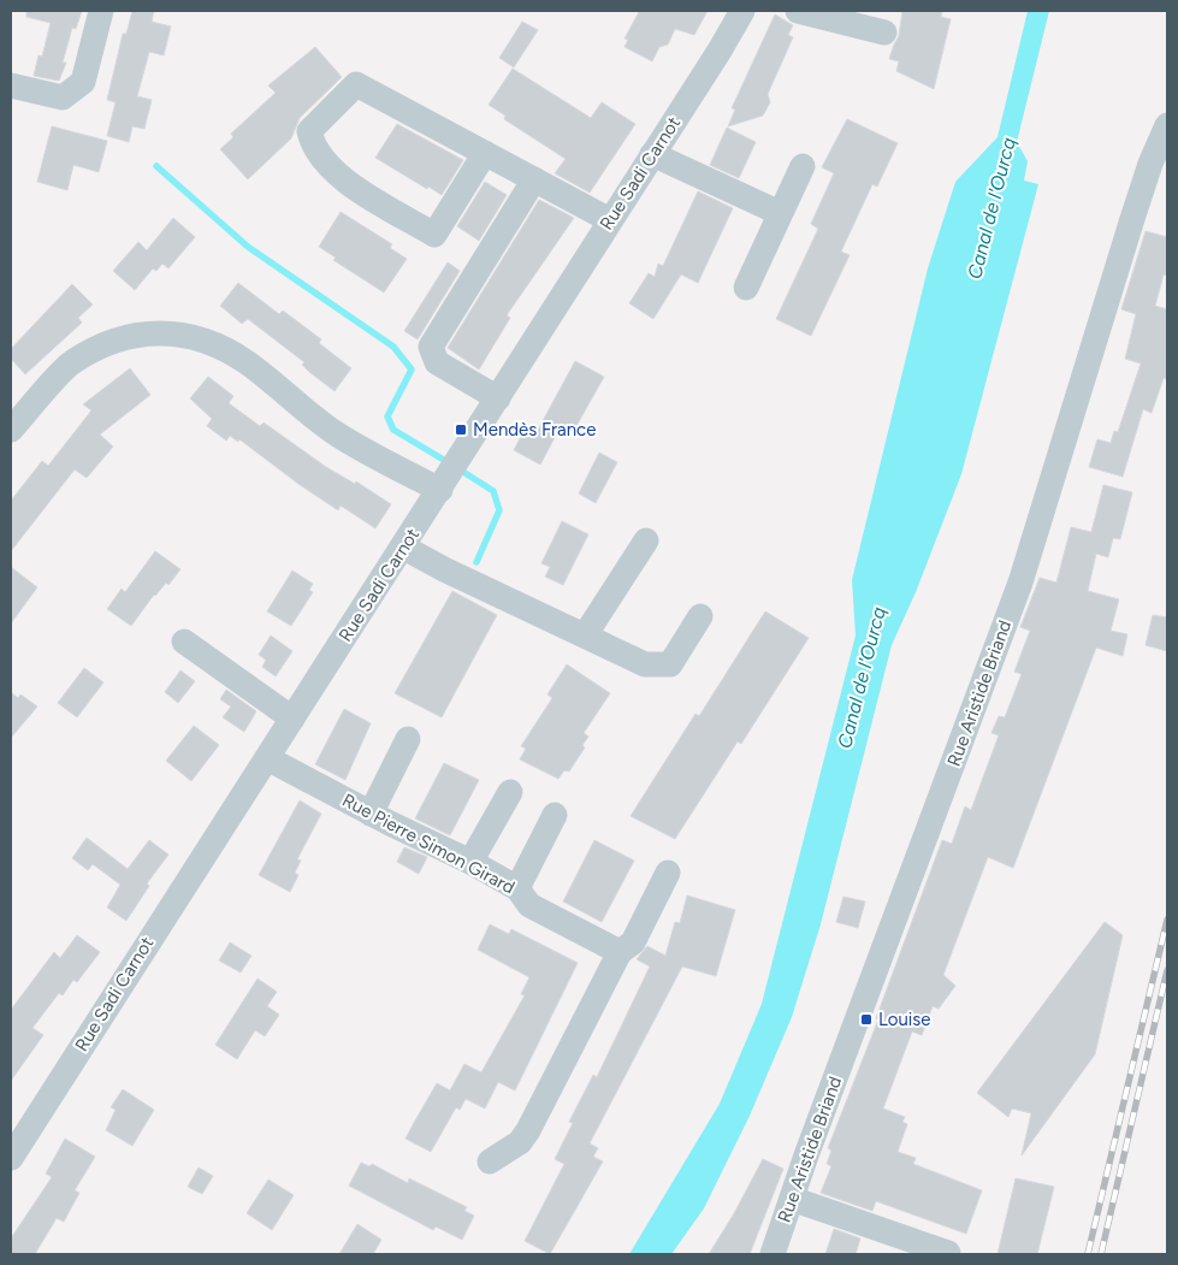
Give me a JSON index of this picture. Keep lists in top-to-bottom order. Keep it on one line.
{"streets":{"street":["Rue Sadi Carnot","Rue Aristide Briand","Rue Pierre Simon Girard"]},"crossings":[["Rue Sadi Carnot","Rue Pierre Simon Girard"]],"water":["Canal de l'Ourcq"],"places":{"transit":["Mendès France","Louise"]}}
